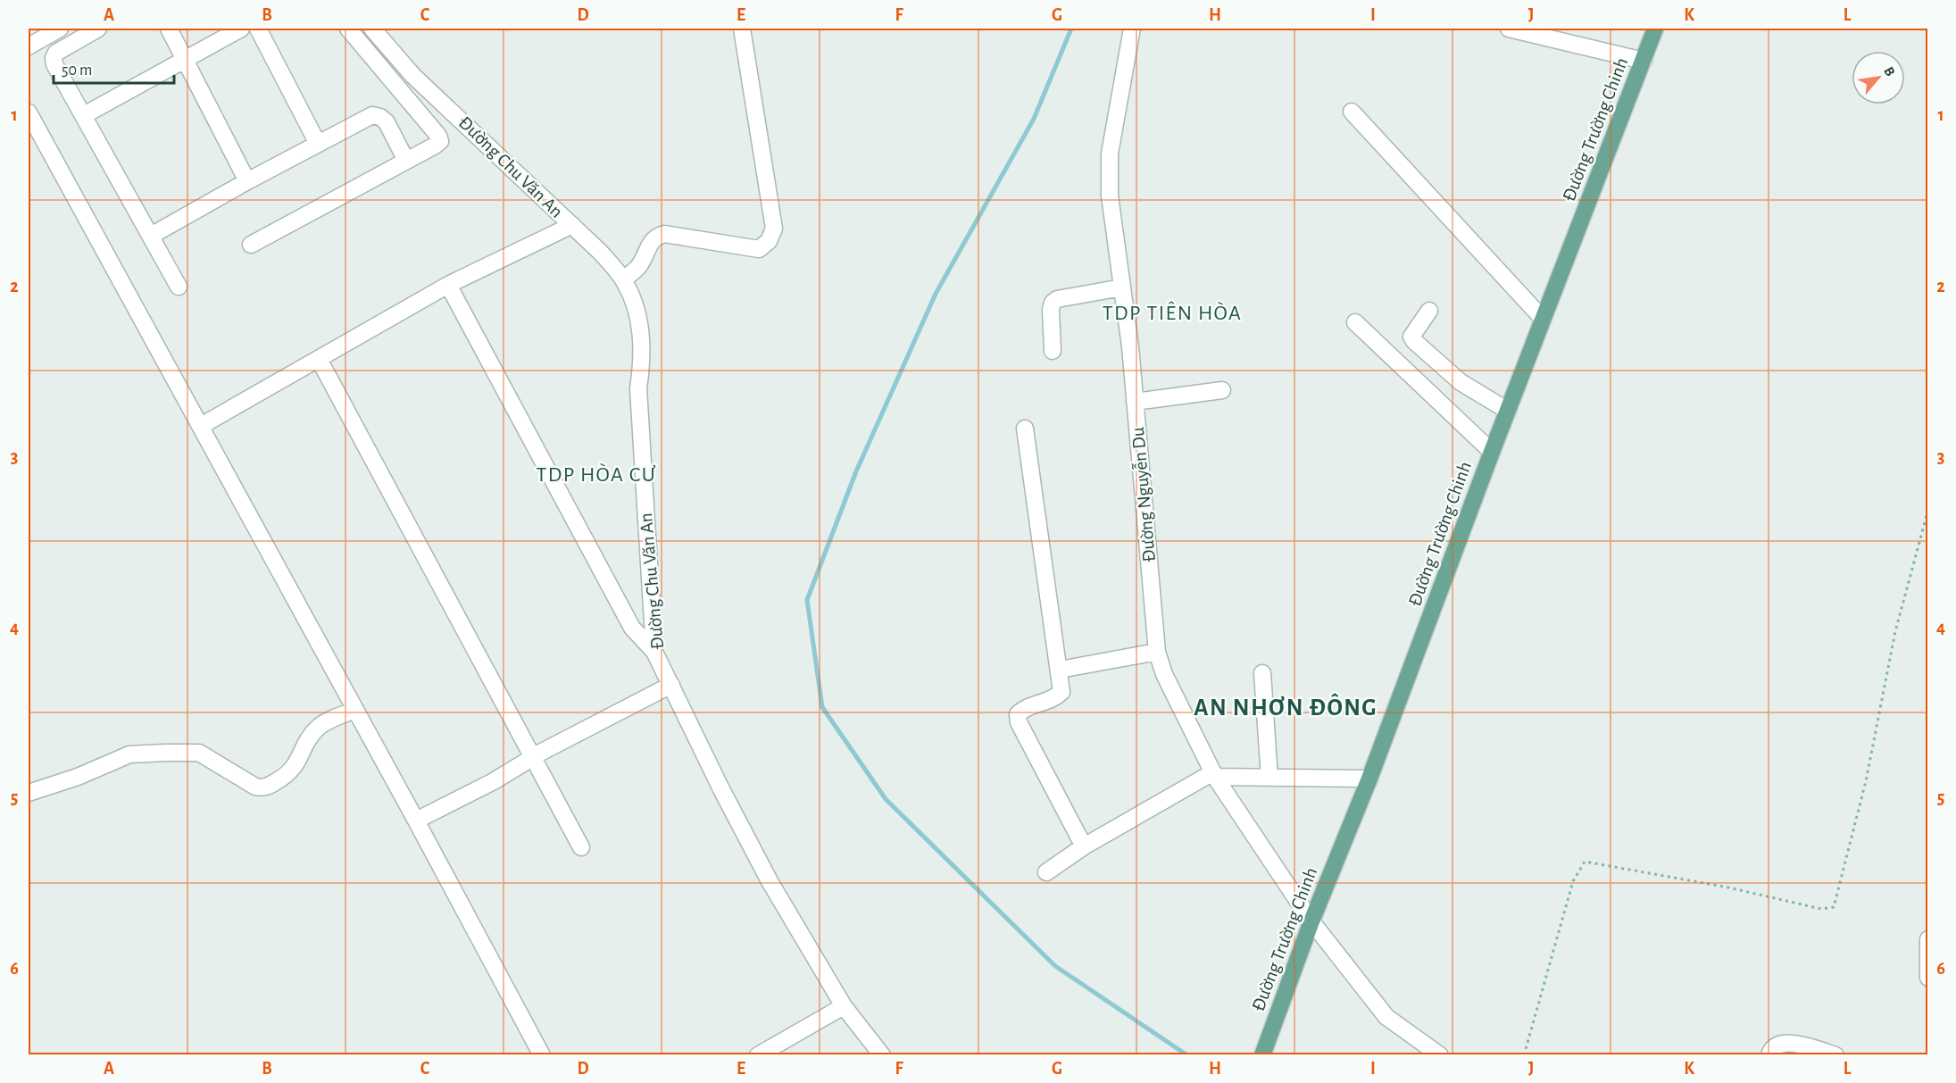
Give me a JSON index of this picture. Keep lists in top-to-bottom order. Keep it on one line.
{"streets":{"main road":["Đường Trường Chinh"],"street":["Đường Chu Văn An","Đường Nguyễn Du"]},"crossings":[["Đường Trường Chinh","Đường Nguyễn Du"]],"districts":["TDP TIÊN HÒA","TDP HÒA CƯ","AN NHƠN ĐÔNG"],"scale_bar":"50 m","north":"top right","grid":{"columns":["A","B","C","D","E","F","G","H","I","J","K","L"],"rows":["1","2","3","4","5","6"]}}
